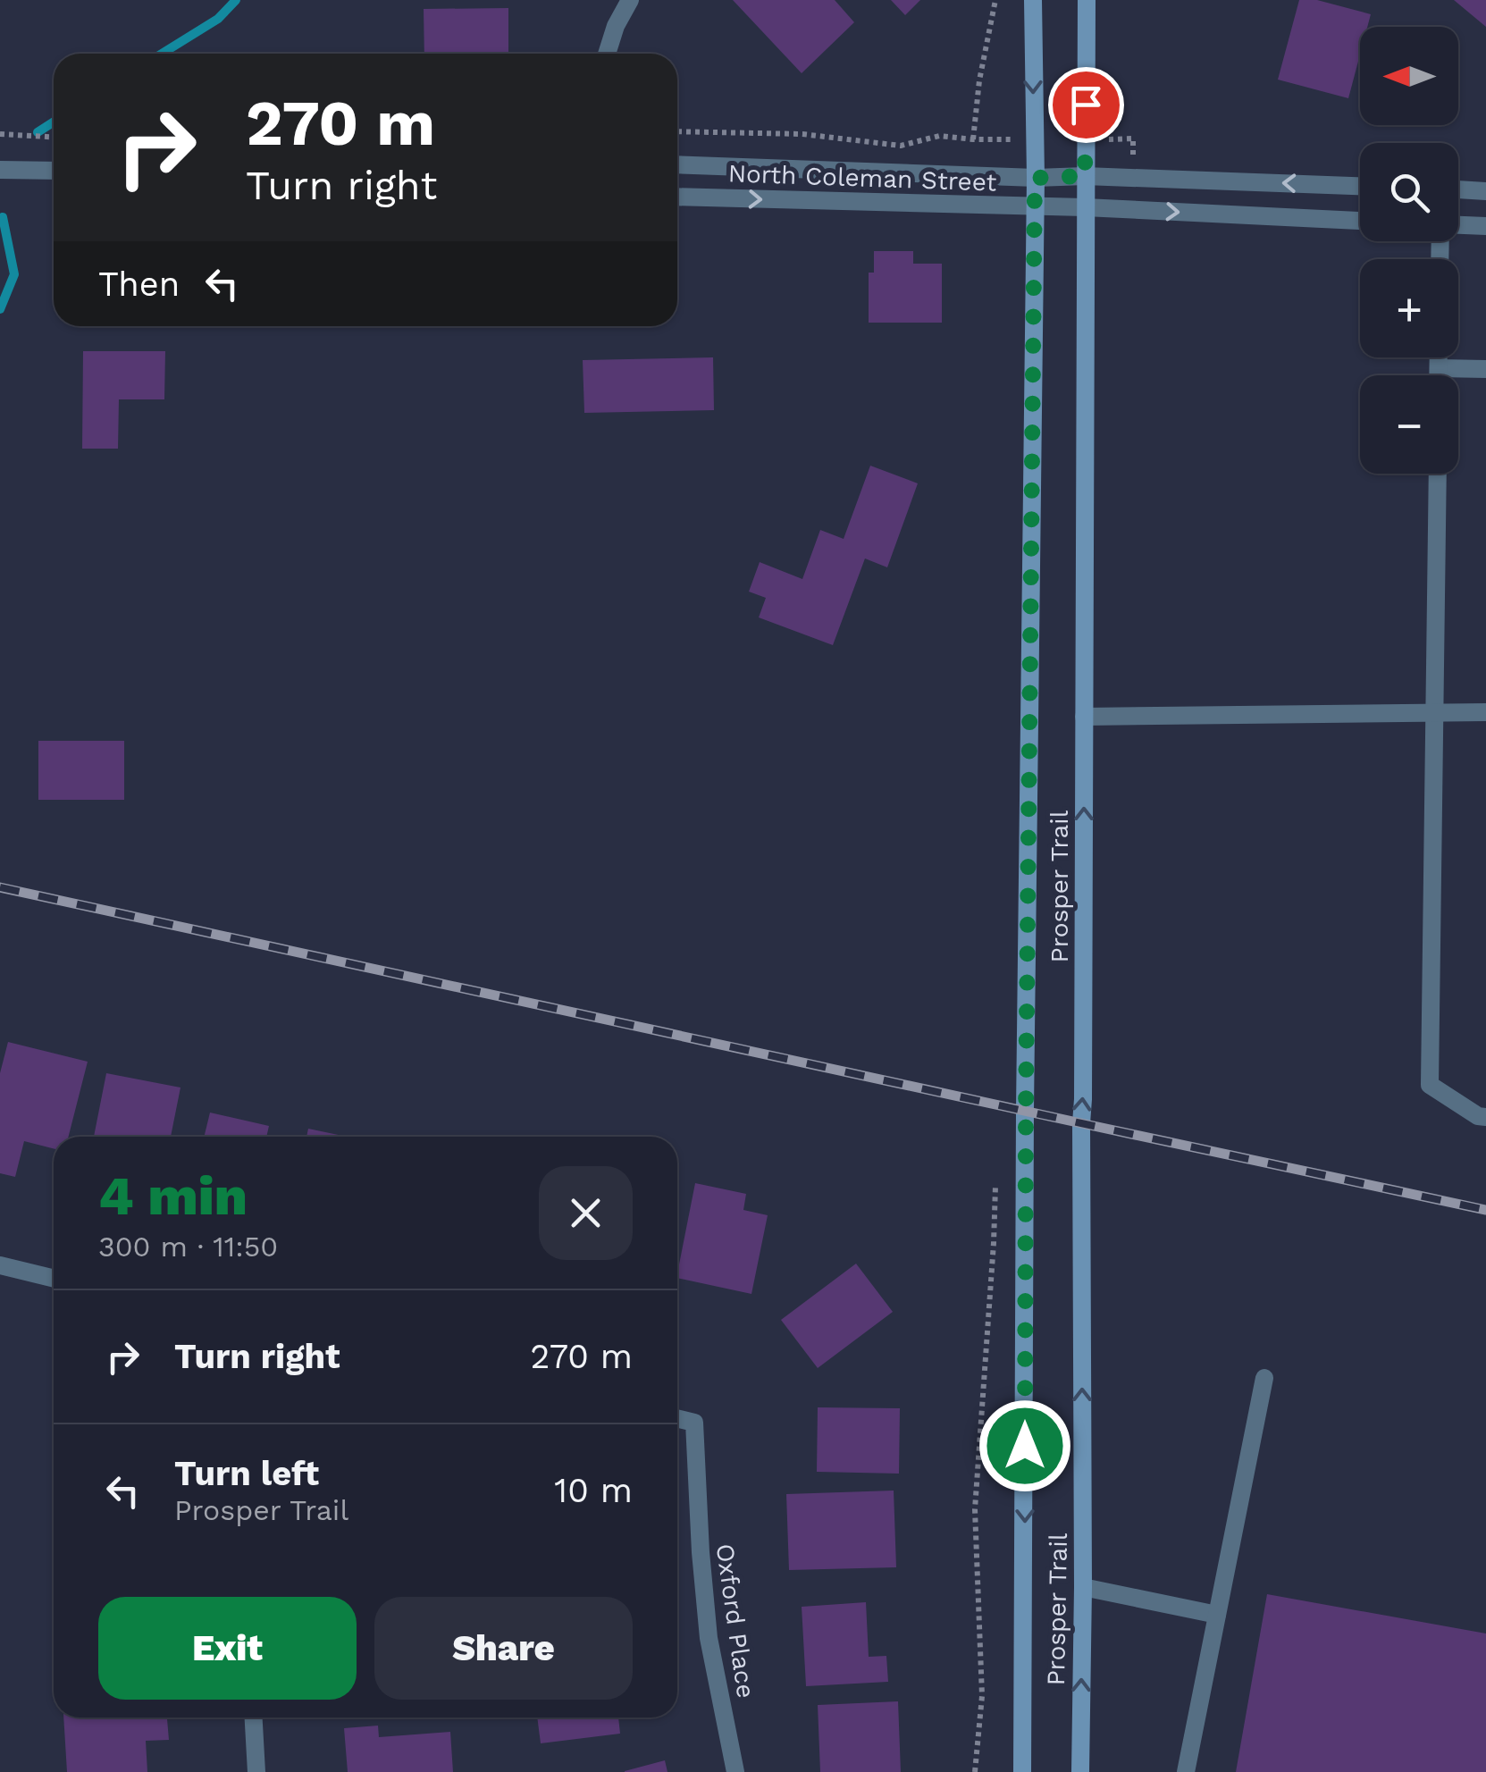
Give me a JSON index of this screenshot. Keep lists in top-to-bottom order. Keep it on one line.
{"streets":{"main road":["Prosper Trail"],"street":["North Coleman Street","Oxford Place"]},"crossings":[["North Coleman Street","Prosper Trail"]],"north":"left","page":{"map_buttons":["+","−"],"turn":["270 m","Turn right"],"then":"Then","heading":["4 min","300 m · 11:50"],"list":[{"name":"Turn right","value":"270 m"},{"name":"Turn left","note":"Prosper Trail","value":"10 m"}],"buttons":["Exit","Share"]}}
